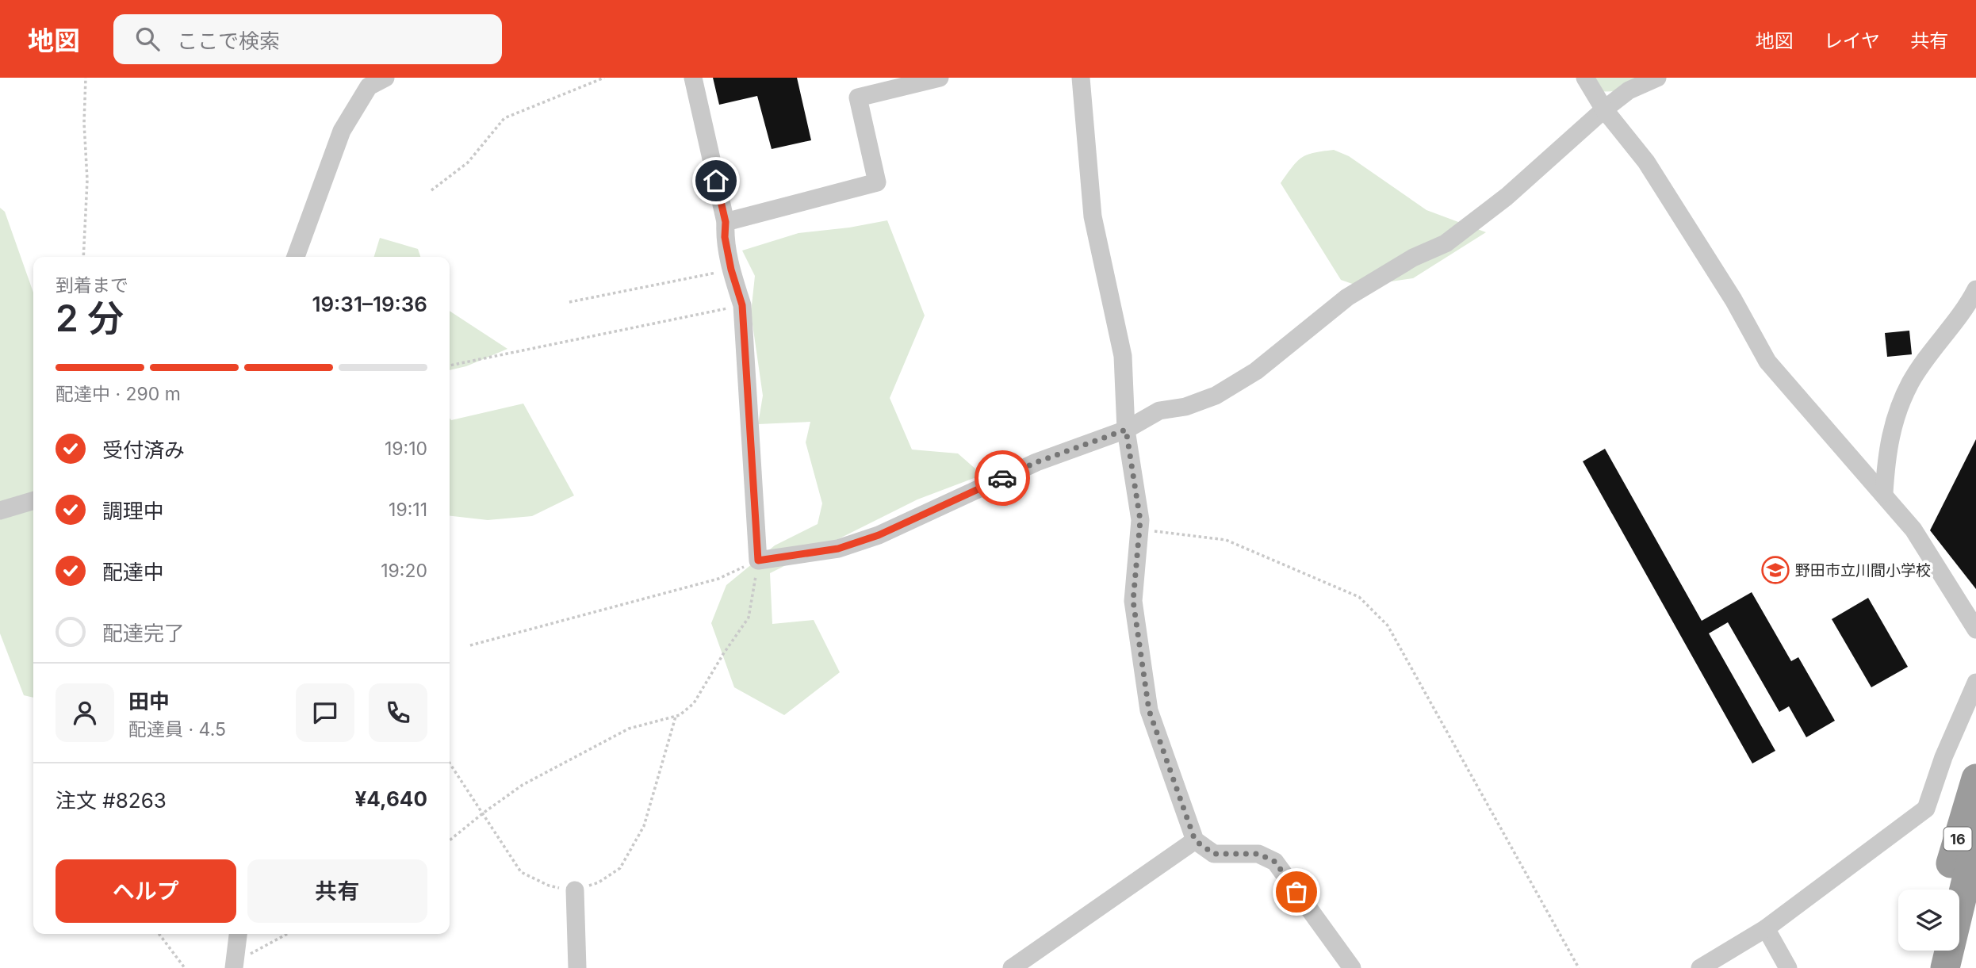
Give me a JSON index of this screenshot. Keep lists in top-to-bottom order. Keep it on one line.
{"streets":{"highway":["16"]},"places":{"school or university":["野田市立川間小学校"]},"page":{"header":"地図","search":"ここで検索","nav":["地図","レイヤ","共有"],"heading":["2 分","到着まで","19:31–19:36"],"panel":["田中","配達員 · 4.5","注文 #8263","¥4,640"],"bar":"配達中 · 290 m","list":[["受付済み","19:10"],["調理中","19:11"],["配達中","19:20"],"配達完了"],"buttons":["ヘルプ","共有"]}}
